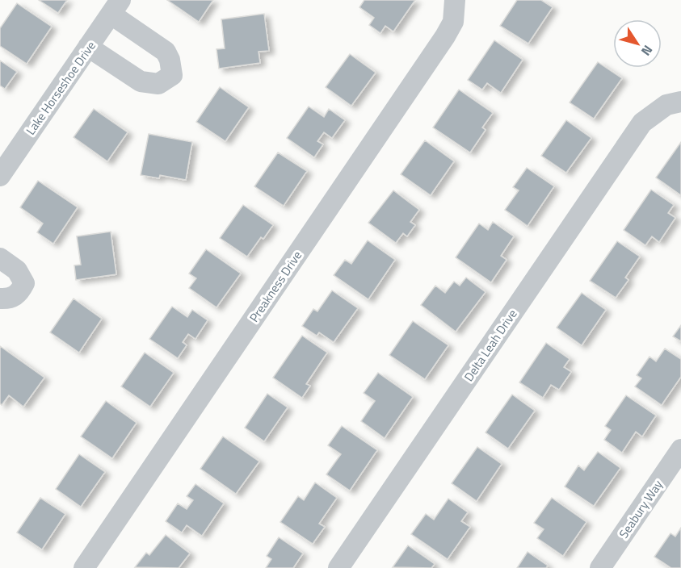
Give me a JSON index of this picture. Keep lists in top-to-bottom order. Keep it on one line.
{"streets":{"street":["Lake Horseshoe Drive","Preakness Drive","Delta Leah Drive","Seabury Way"]},"north":"bottom right"}
